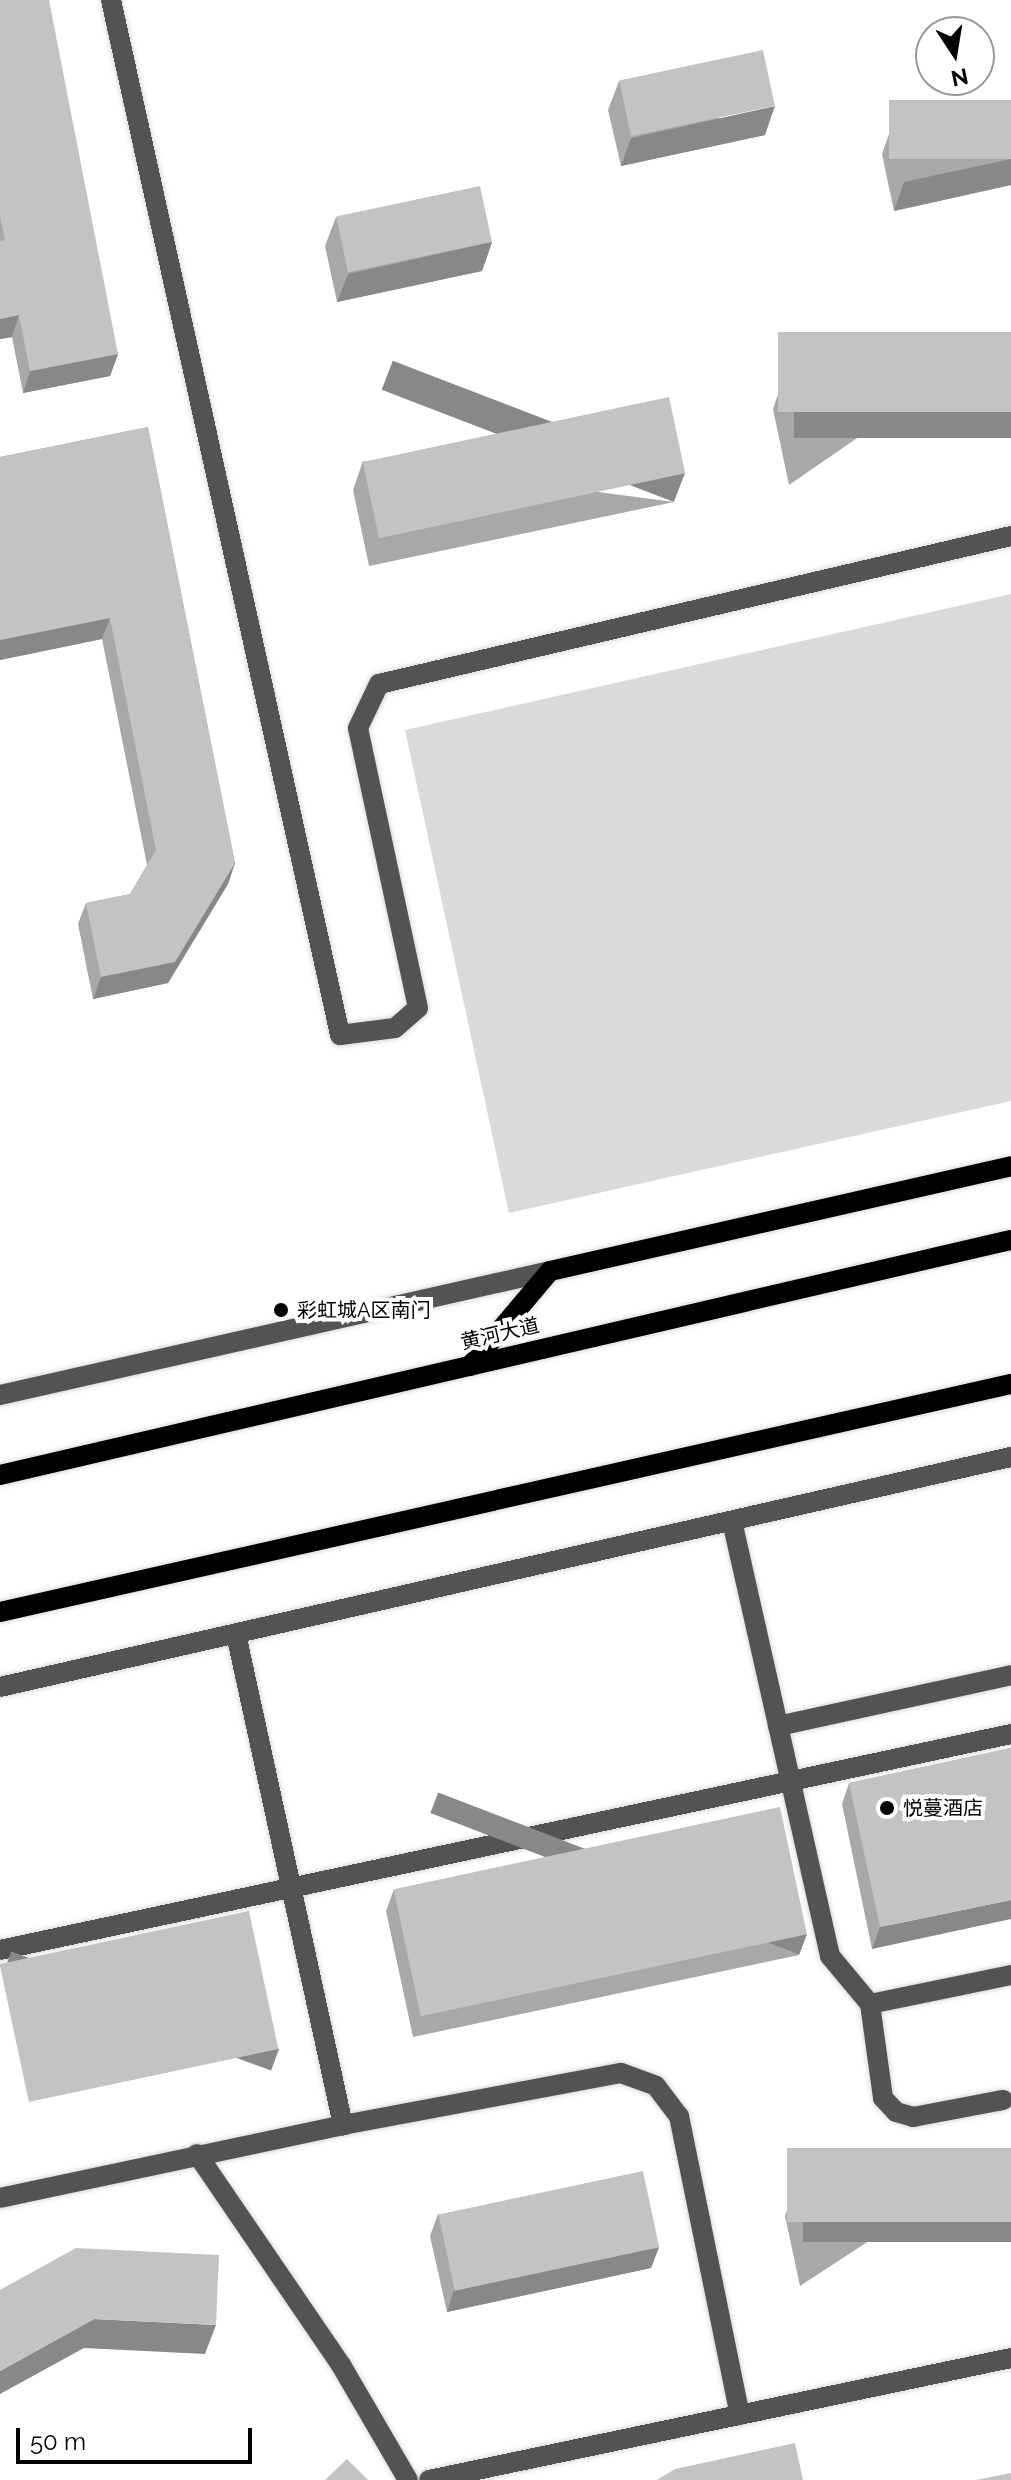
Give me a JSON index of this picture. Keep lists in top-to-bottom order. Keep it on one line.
{"streets":{"main road":["黄河大道"]},"places":["彩虹城A区南门","悦蔓酒店"],"scale_bar":"50 m","north":"bottom"}
